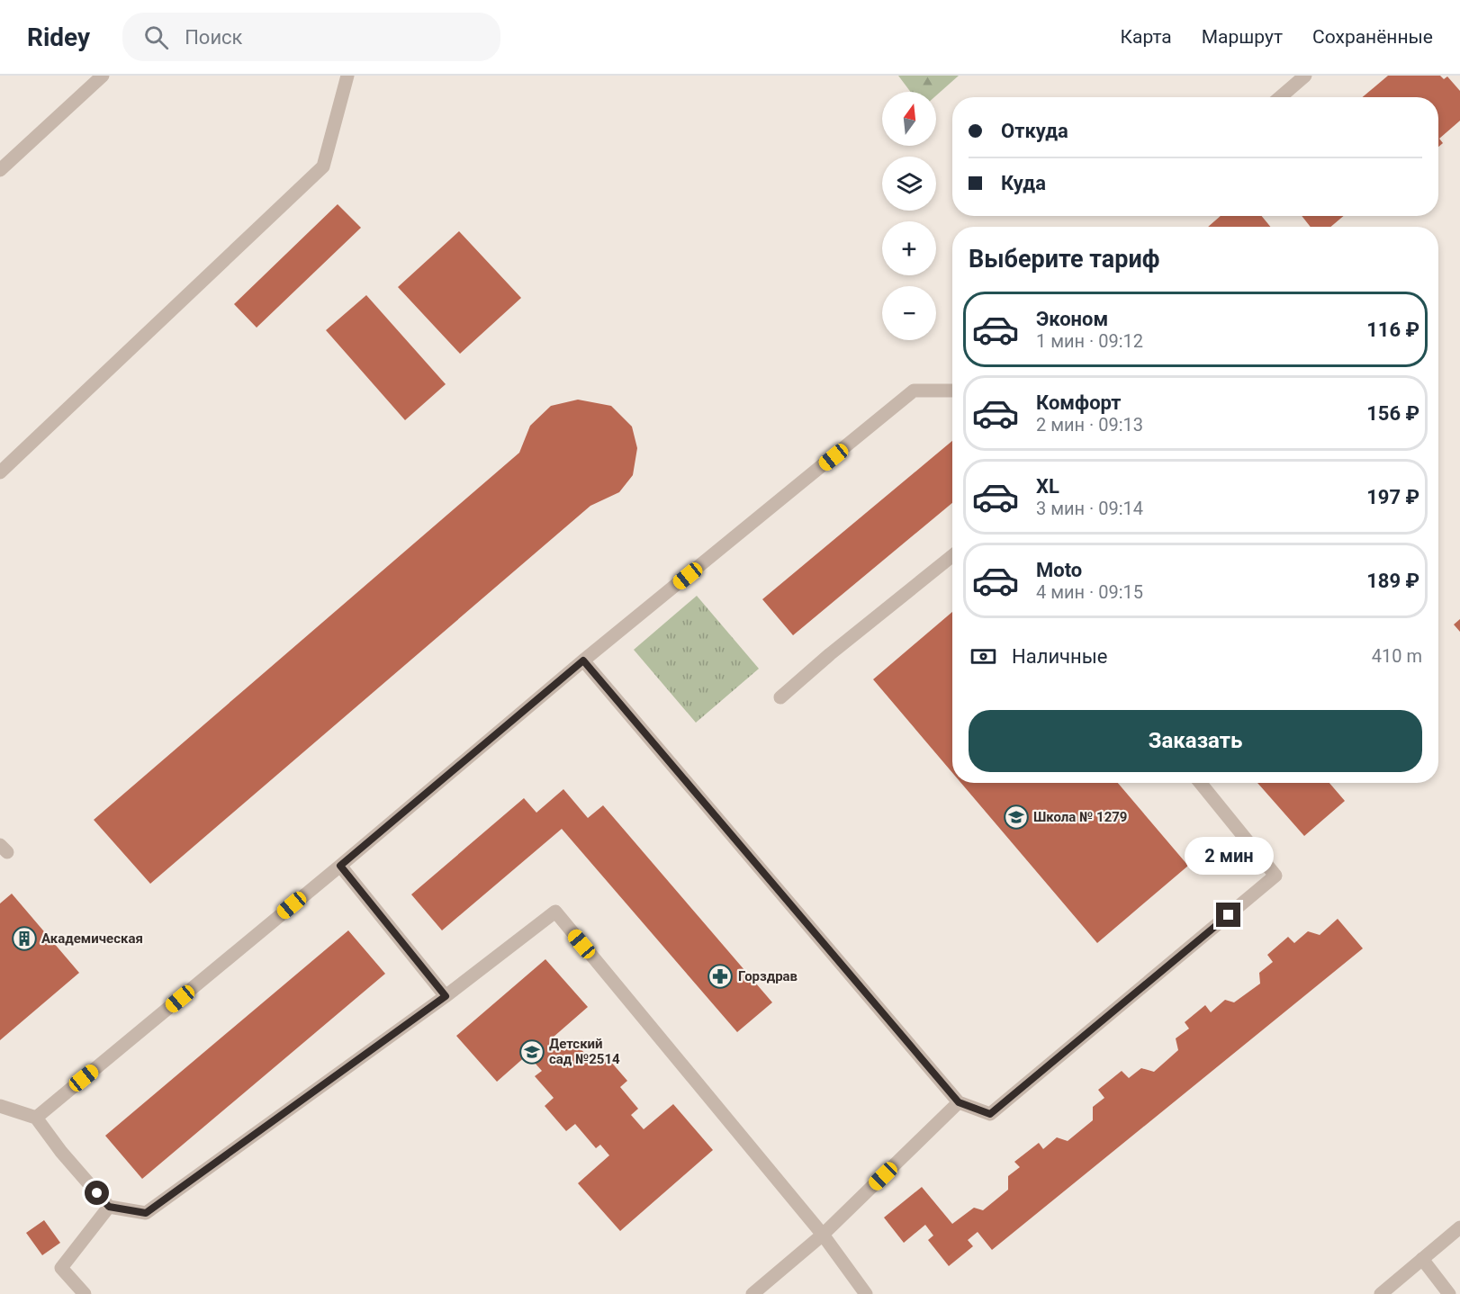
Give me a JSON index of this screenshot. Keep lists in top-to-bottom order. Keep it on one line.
{"places":{"school or university":["Школа № 1279","Детский сад №2514"],"building":["Академическая"],"pharmacy":["Горздрав"]},"north":"top","page":{"header":"Ridey","search":"Поиск","nav":["Карта","Маршрут","Сохранённые"],"map_buttons":["+","−"],"banner":["Откуда","Куда"],"heading":"Выберите тариф","list":[{"name":"Эконом","note":"1 мин · 09:12","value":"116 ₽"},{"name":"Комфорт","note":"2 мин · 09:13","value":"156 ₽"},{"name":"XL","note":"3 мин · 09:14","value":"197 ₽"},{"name":"Moto","note":"4 мин · 09:15","value":"189 ₽"}],"pay":["Наличные","410 m"],"buttons":"Заказать","bubble":"2 мин"}}
